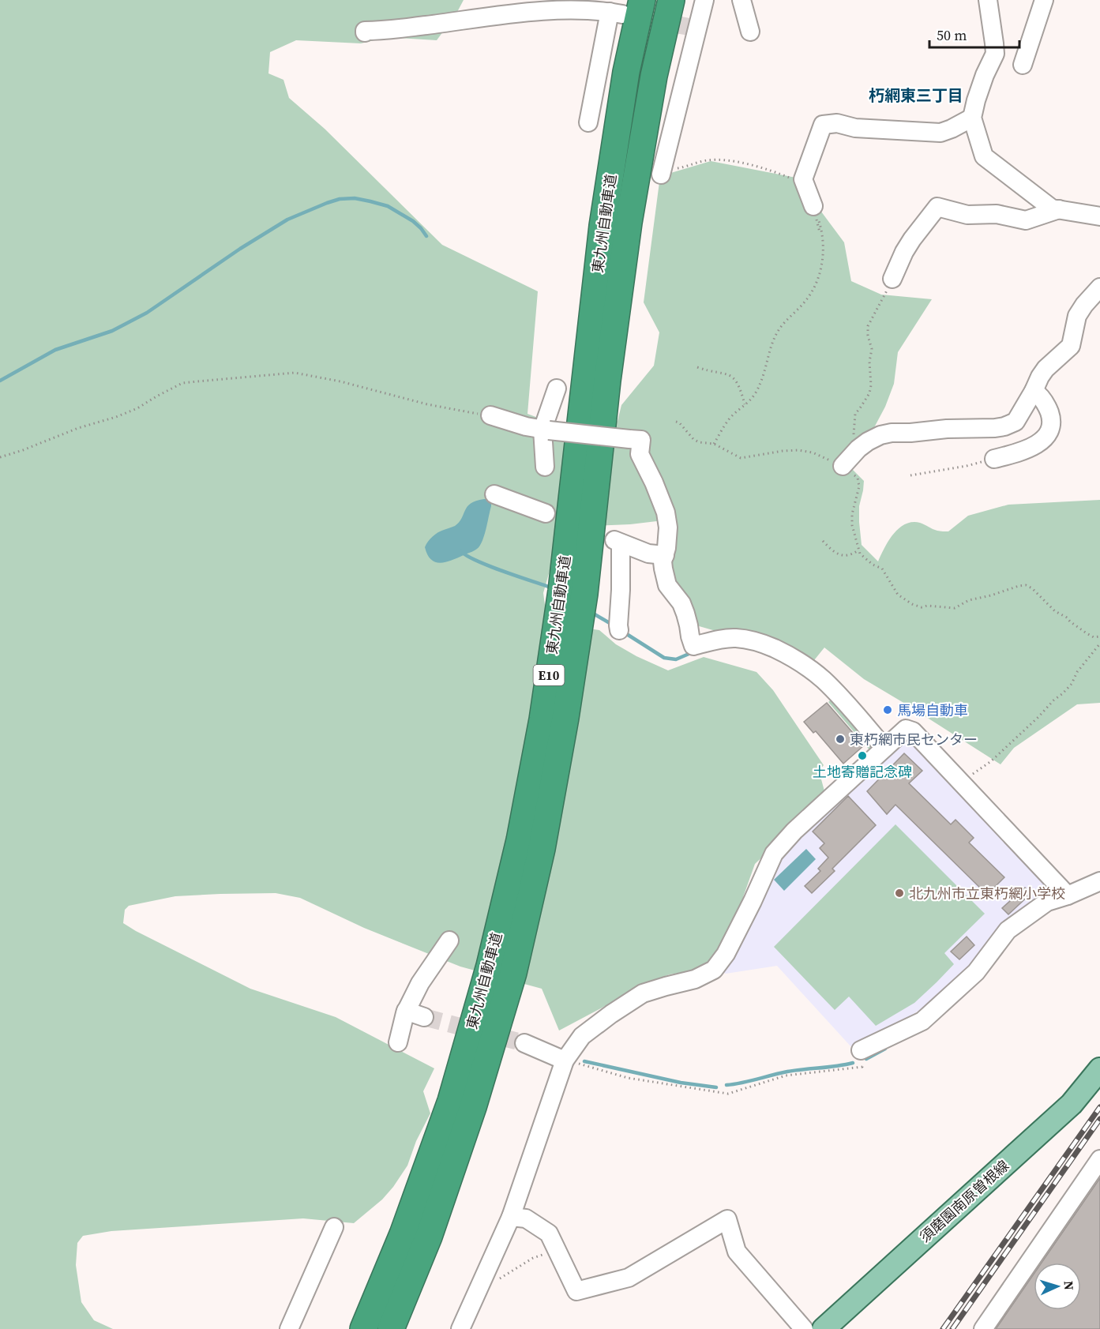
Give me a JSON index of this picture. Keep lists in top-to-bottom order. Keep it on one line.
{"streets":{"highway":["東九州自動車道","E10"],"main road":["須磨園南原曽根線"]},"districts":["朽網東三丁目"],"places":["馬場自動車","東朽網市民センター","土地寄贈記念碑","北九州市立東朽網小学校"],"scale_bar":"50 m","north":"right"}
